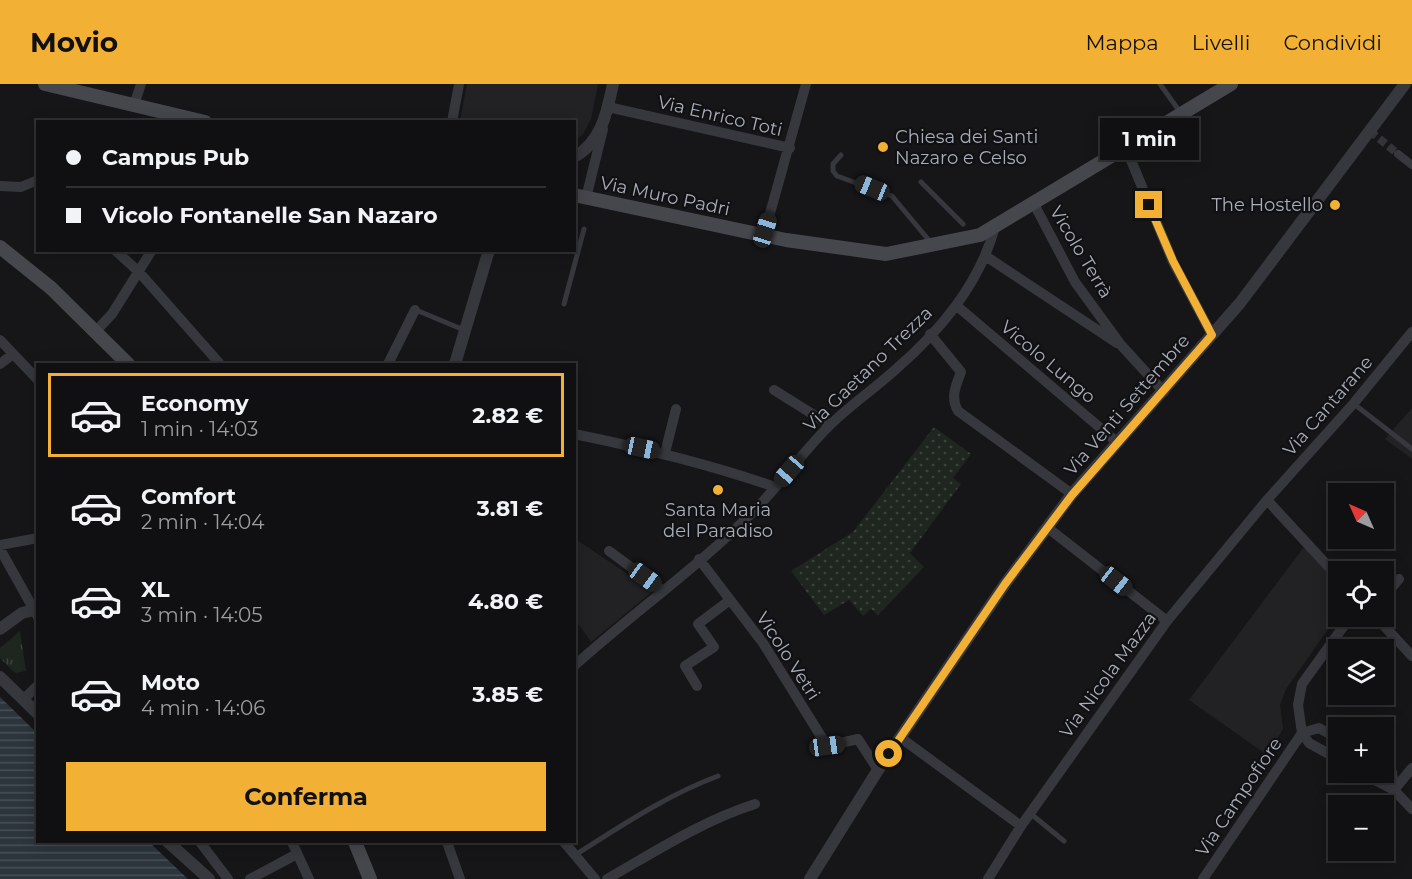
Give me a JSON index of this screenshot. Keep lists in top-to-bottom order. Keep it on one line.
{"streets":{"main road":["Via Muro Padri"],"street":["Via Enrico Toti","Vicolo Terrà","Vicolo Lungo","Via Gaetano Trezza","Via Venti Settembre","Via Cantarane","Vicolo Vetri","Via Nicola Mazza","Via Campofiore"]},"crossings":[["Via Muro Padri","Vicolo Terrà"],["Via Muro Padri","Via Gaetano Trezza"],["Vicolo Terrà","Via Gaetano Trezza"],["Vicolo Terrà","Via Venti Settembre"],["Vicolo Lungo","Via Gaetano Trezza"],["Vicolo Lungo","Via Venti Settembre"],["Via Gaetano Trezza","Vicolo Vetri"],["Via Venti Settembre","Vicolo Vetri"],["Via Cantarane","Via Nicola Mazza"]],"places":["Chiesa dei Santi Nazaro e Celso","The Hostello","Santa Maria del Paradiso"],"north":"top left","page":{"header":"Movio","nav":["Mappa","Livelli","Condividi"],"bubble":"1 min","banner":["Campus Pub","Vicolo Fontanelle San Nazaro"],"list":[{"name":"Economy","note":"1 min · 14:03","value":"2.82 €"},{"name":"Comfort","note":"2 min · 14:04","value":"3.81 €"},{"name":"XL","note":"3 min · 14:05","value":"4.80 €"},{"name":"Moto","note":"4 min · 14:06","value":"3.85 €"}],"map_buttons":["+","−"],"buttons":"Conferma"}}
